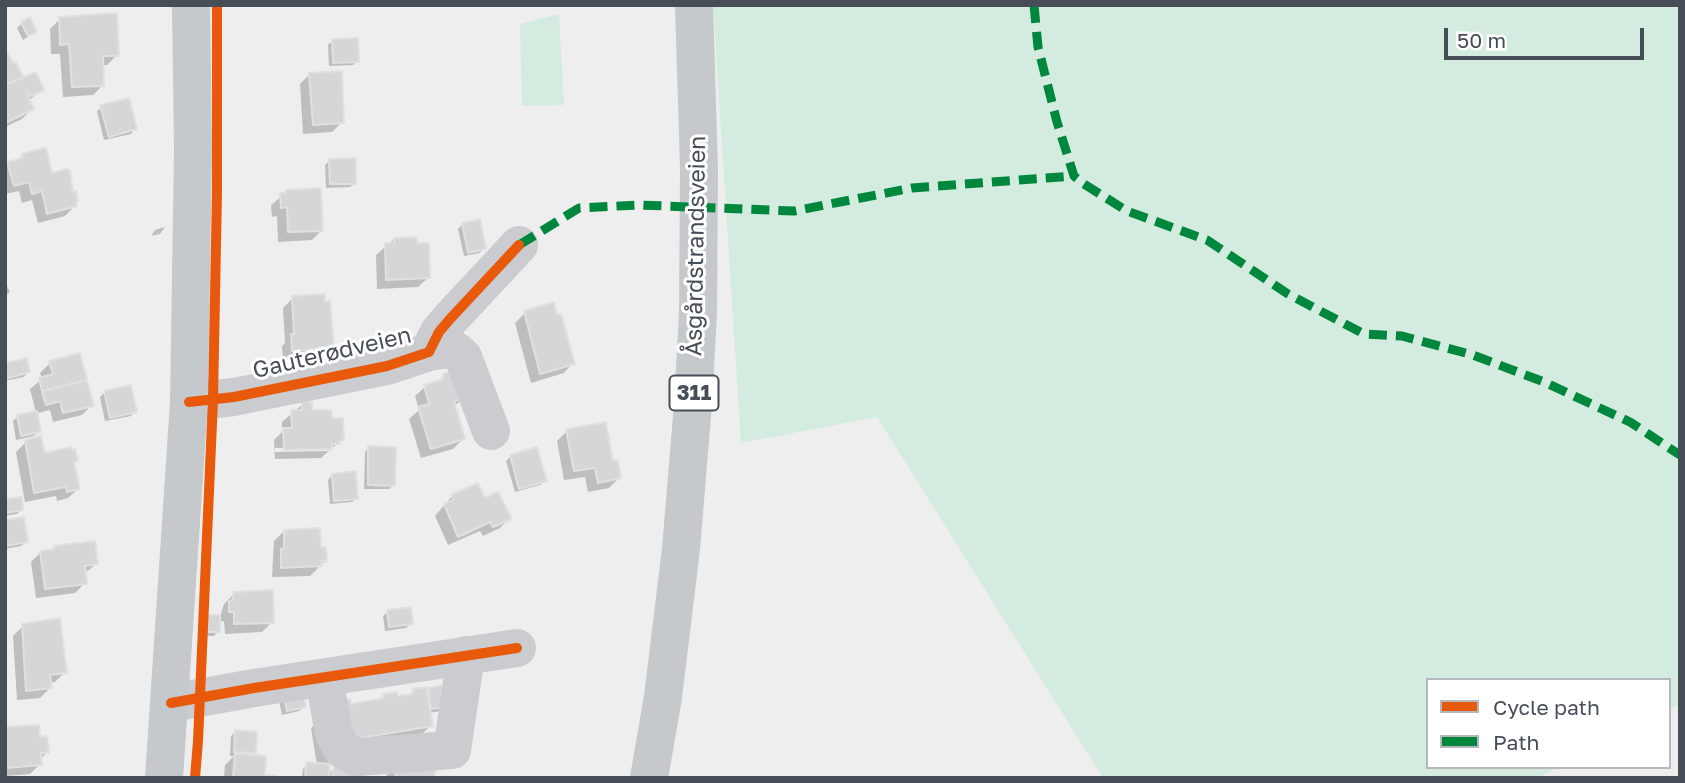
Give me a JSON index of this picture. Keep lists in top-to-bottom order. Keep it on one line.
{"streets":{"main road":["Åsgårdstrandsveien","311"],"street":["Gauterødveien"]},"legend":["Cycle path","Path"],"scale_bar":"50 m"}
